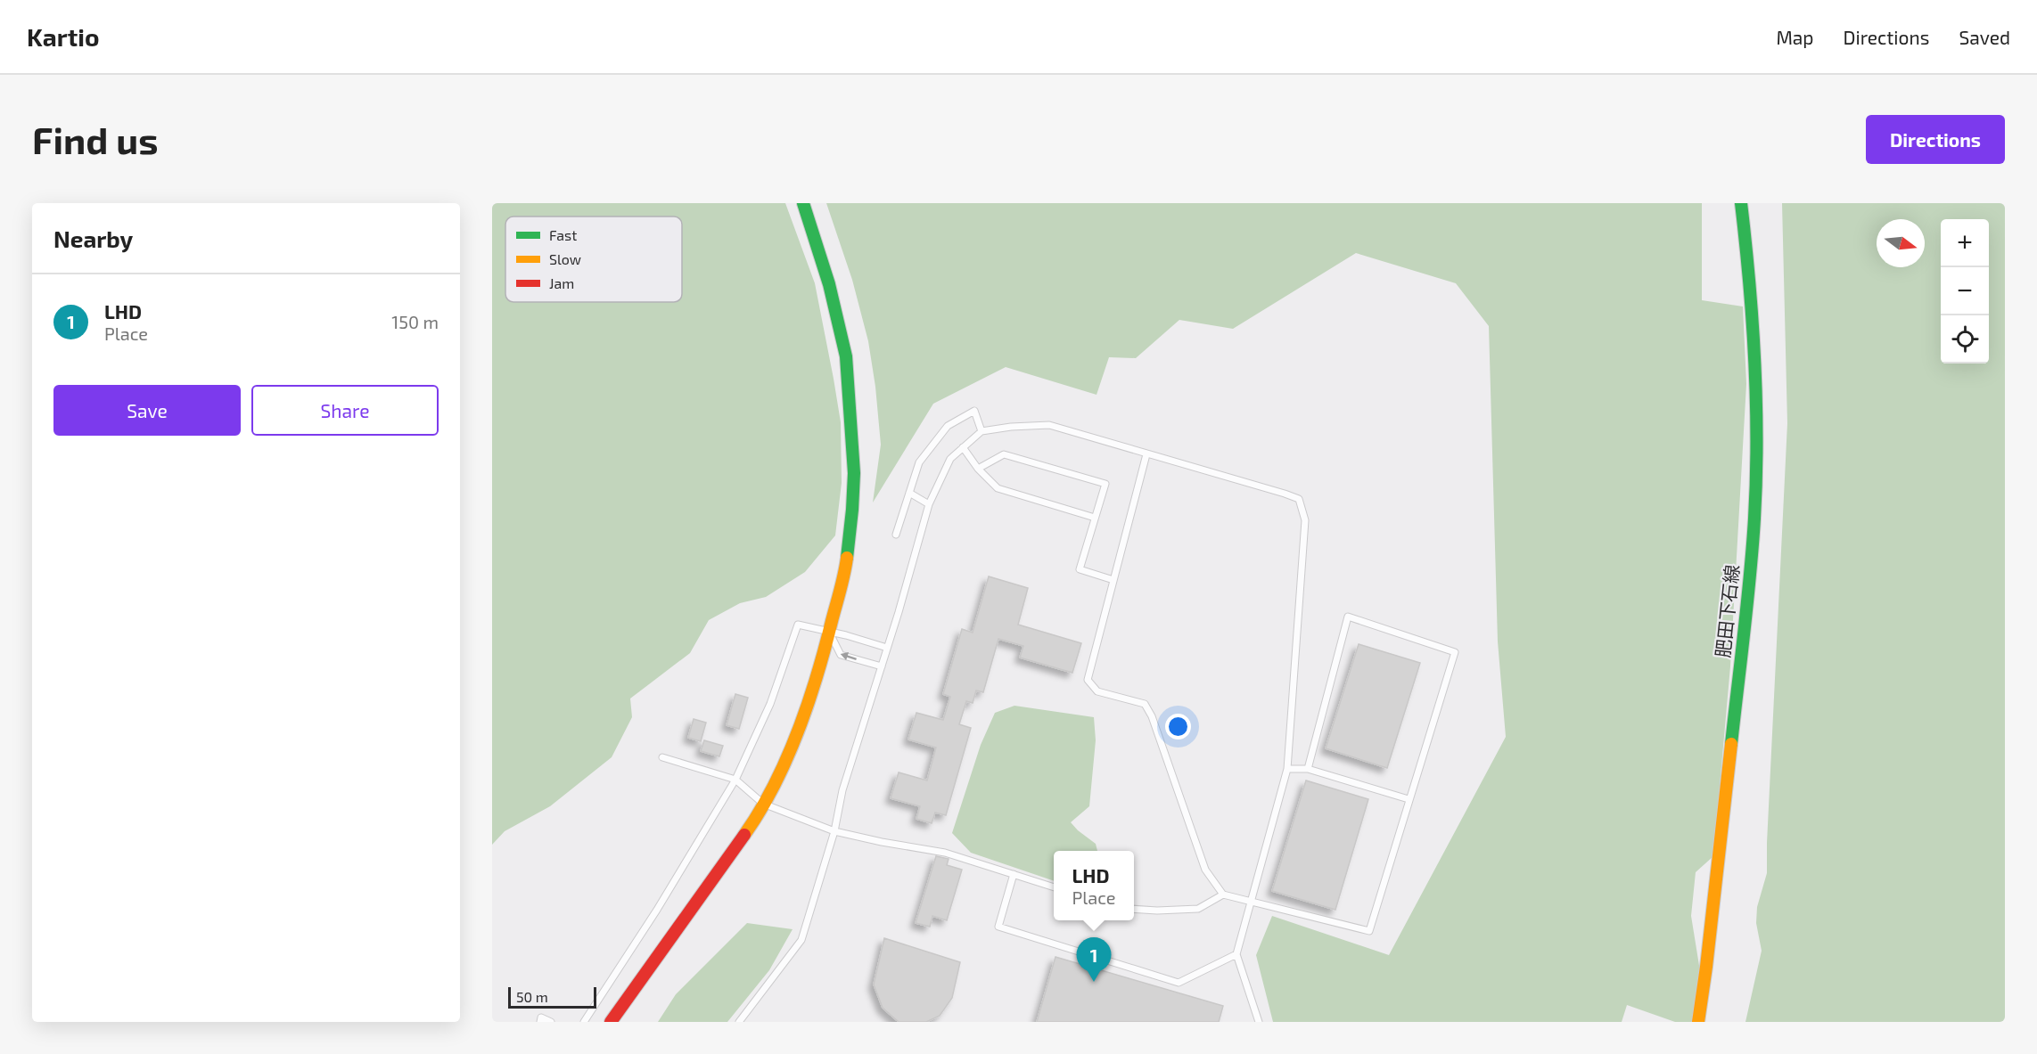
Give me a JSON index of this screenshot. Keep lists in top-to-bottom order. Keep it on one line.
{"streets":{"street":["肥田下石線"]},"legend":["Fast","Slow","Jam"],"scale_bar":"50 m","north":"right","page":{"header":"Kartio","nav":["Map","Directions","Saved"],"buttons":["Directions",["Save","Share"]],"title":"Find us","heading":"Nearby","map_buttons":["+","−"],"list":[{"mark":"1","name":"LHD","note":"Place","value":"150 m"}],"popup":["LHD","Place"],"pins":"1","scale":"50 m"}}
